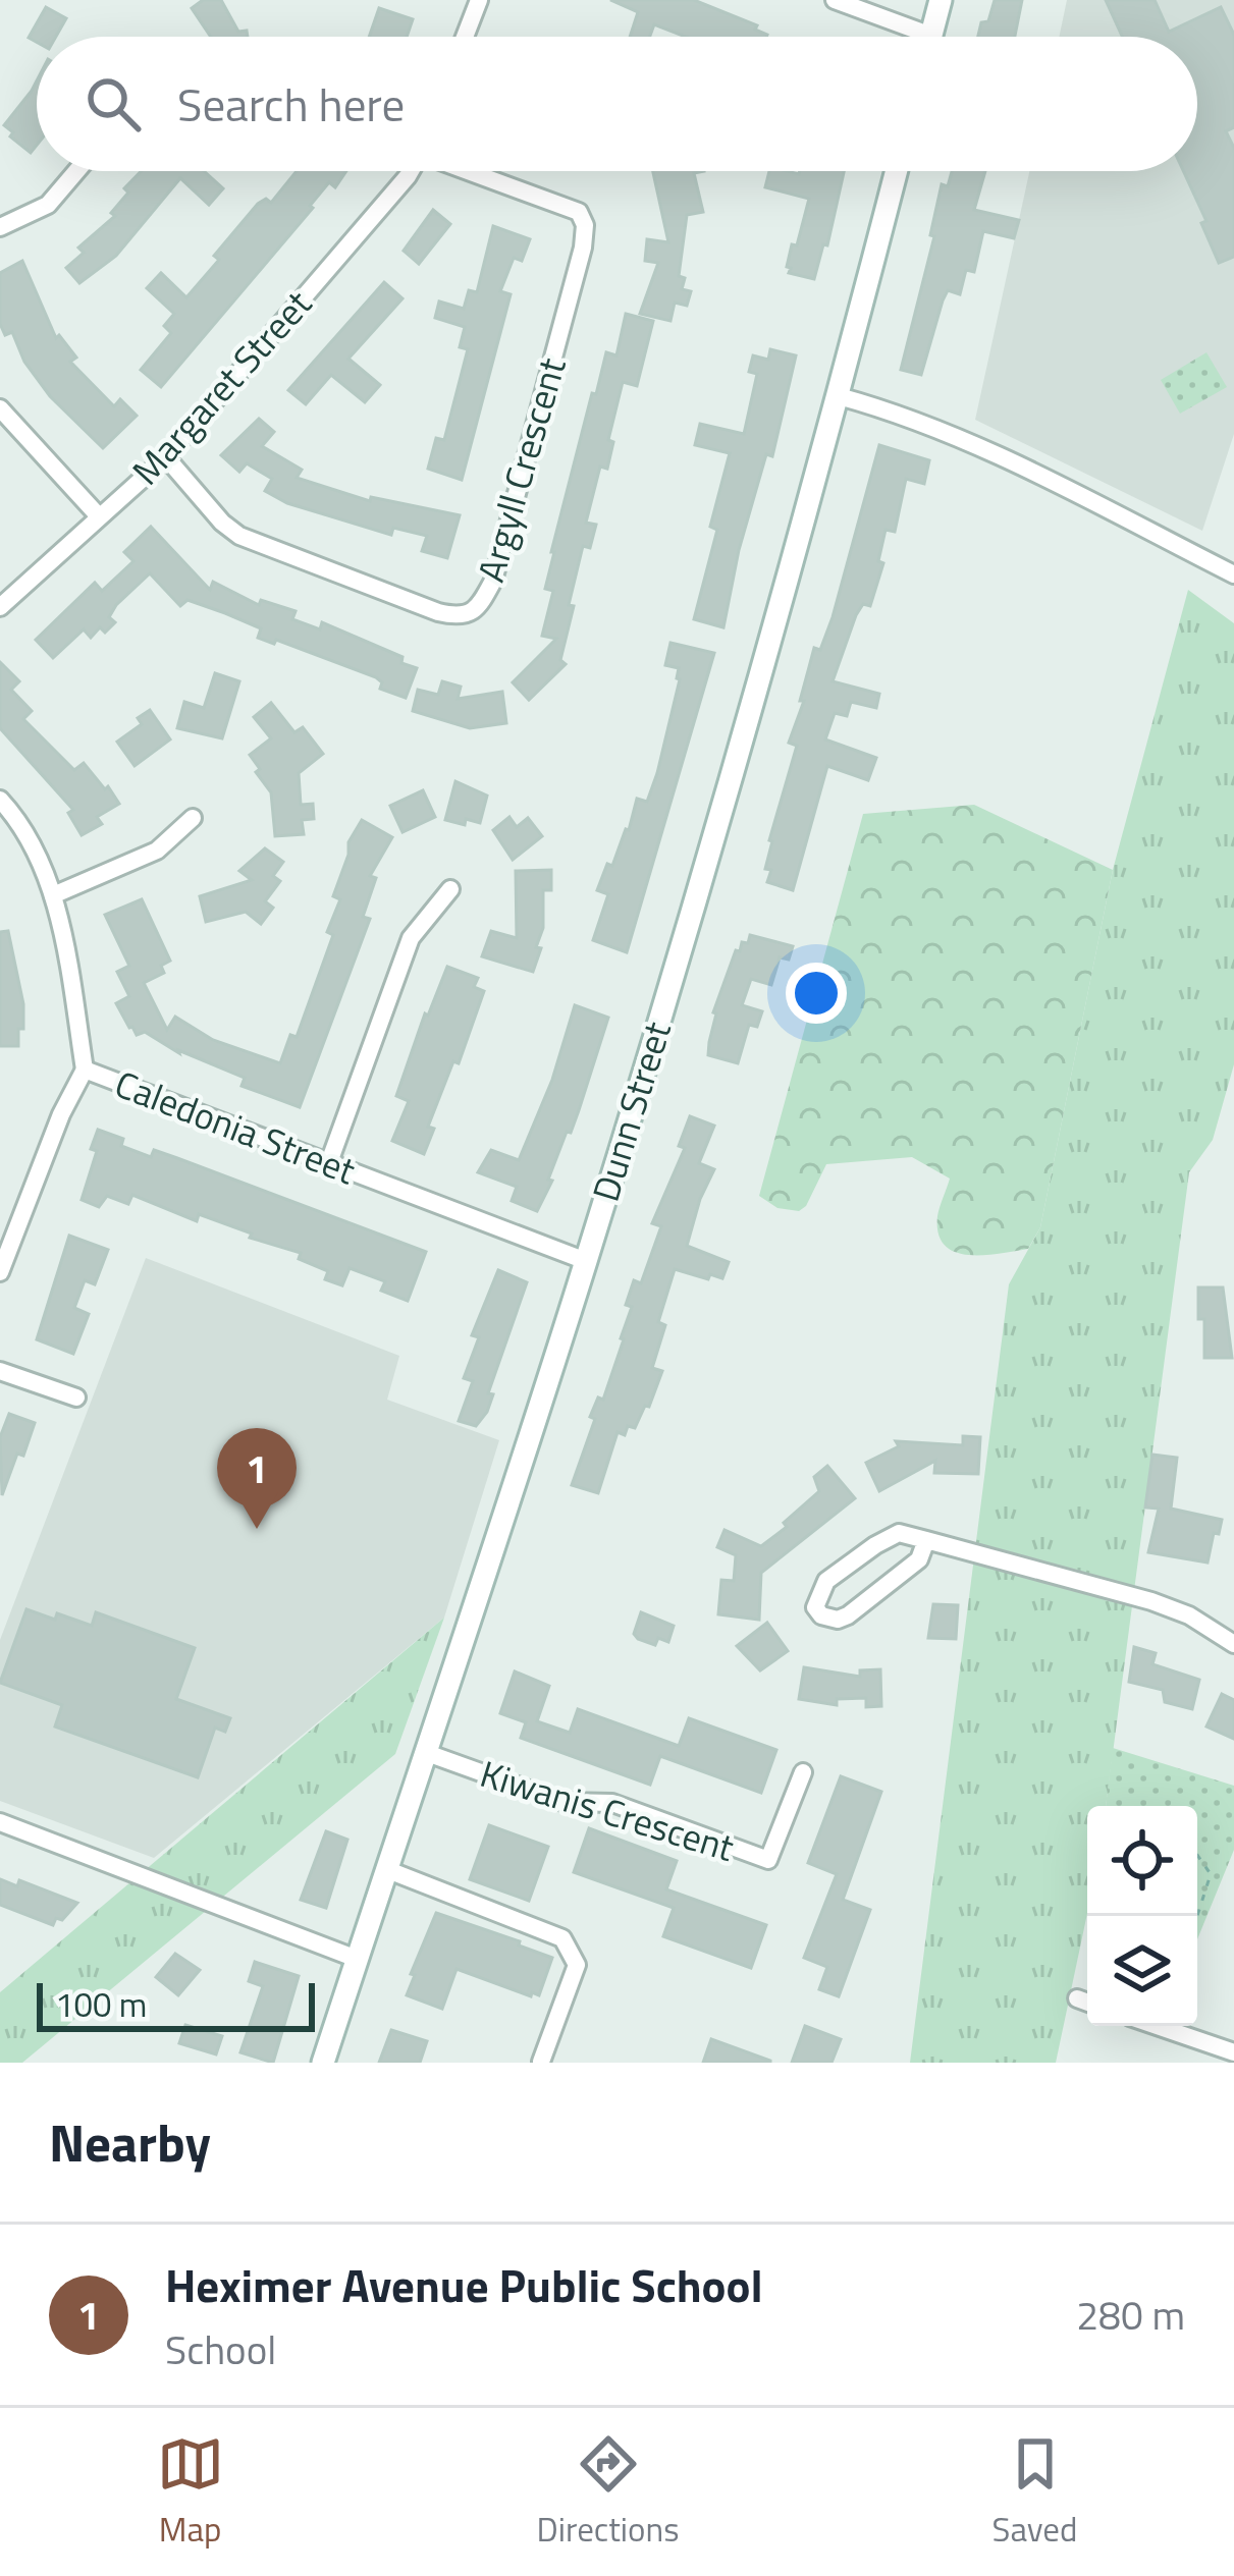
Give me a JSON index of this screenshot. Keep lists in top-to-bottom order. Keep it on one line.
{"streets":{"street":["Margaret Street","Argyll Crescent","Dunn Street","Caledonia Street","Kiwanis Crescent"]},"crossings":[["Margaret Street","Argyll Crescent"],["Dunn Street","Caledonia Street"],["Dunn Street","Kiwanis Crescent"]],"scale_bar":"100 m","page":{"search":"Search here","pins":"1","scale":"100 m","heading":"Nearby","list":[{"mark":"1","name":"Heximer Avenue Public School","note":"School","value":"280 m"}],"nav":["Map","Directions","Saved"]}}
